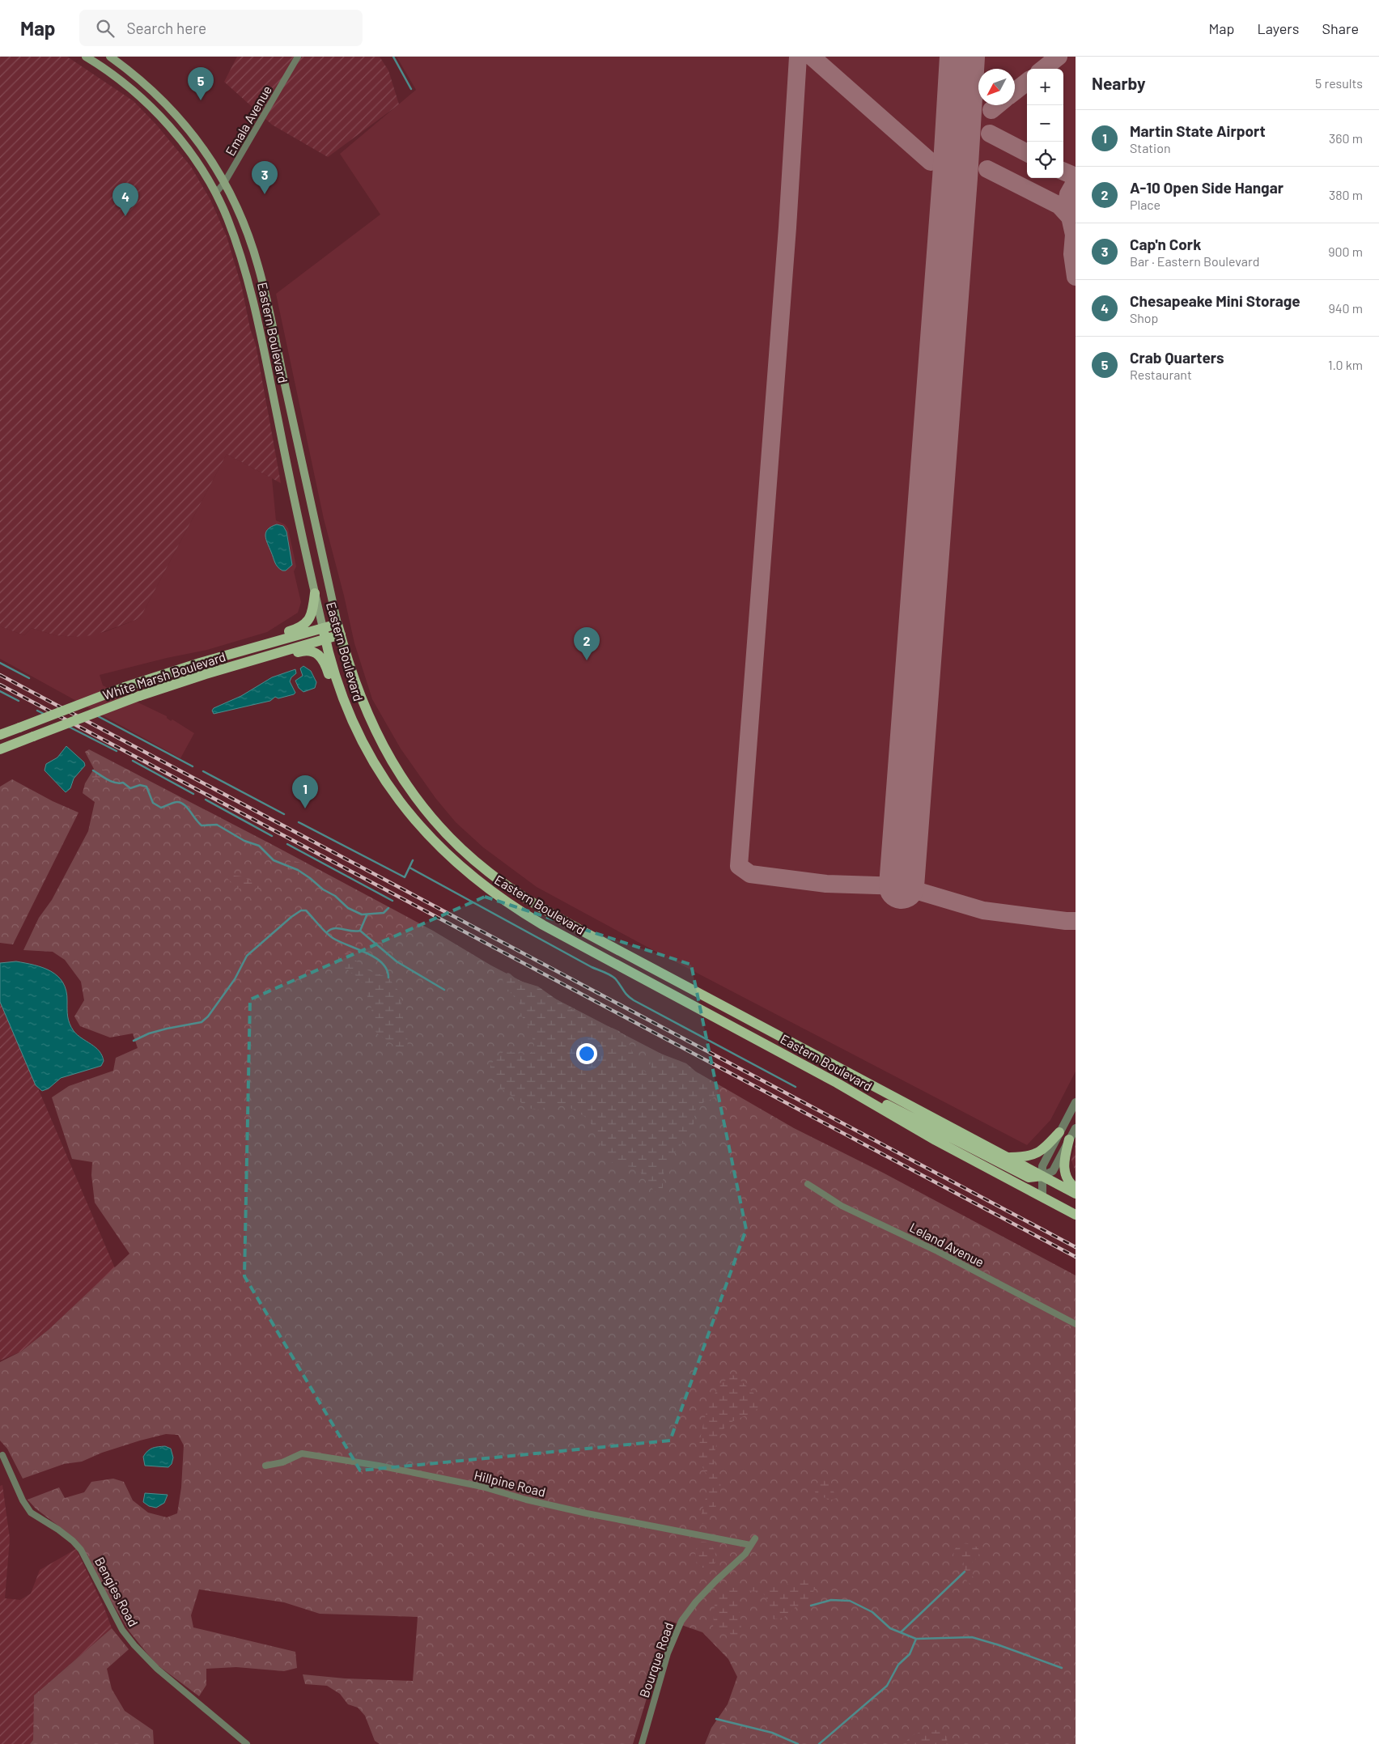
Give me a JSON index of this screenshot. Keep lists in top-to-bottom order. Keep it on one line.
{"streets":{"main road":["Eastern Boulevard","White Marsh Boulevard"],"street":["Emala Avenue","Leland Avenue","Hillpine Road","Bengies Road","Bourque Road"]},"crossings":[["Emala Avenue","Eastern Boulevard"],["Eastern Boulevard","White Marsh Boulevard"],["Hillpine Road","Bourque Road"]],"north":"bottom left","page":{"header":"Map","search":"Search here","nav":["Map","Layers","Share"],"heading":["Nearby","5 results"],"pins":["5","3","4","2","1"],"map_buttons":["+","−"],"list":[{"mark":"1","name":"Martin State Airport","note":"Station","value":"360 m"},{"mark":"2","name":"A-10 Open Side Hangar","note":"Place","value":"380 m"},{"mark":"3","name":"Cap'n Cork","note":"Bar · Eastern Boulevard","value":"900 m"},{"mark":"4","name":"Chesapeake Mini Storage","note":"Shop","value":"940 m"},{"mark":"5","name":"Crab Quarters","note":"Restaurant","value":"1.0 km"}]}}
